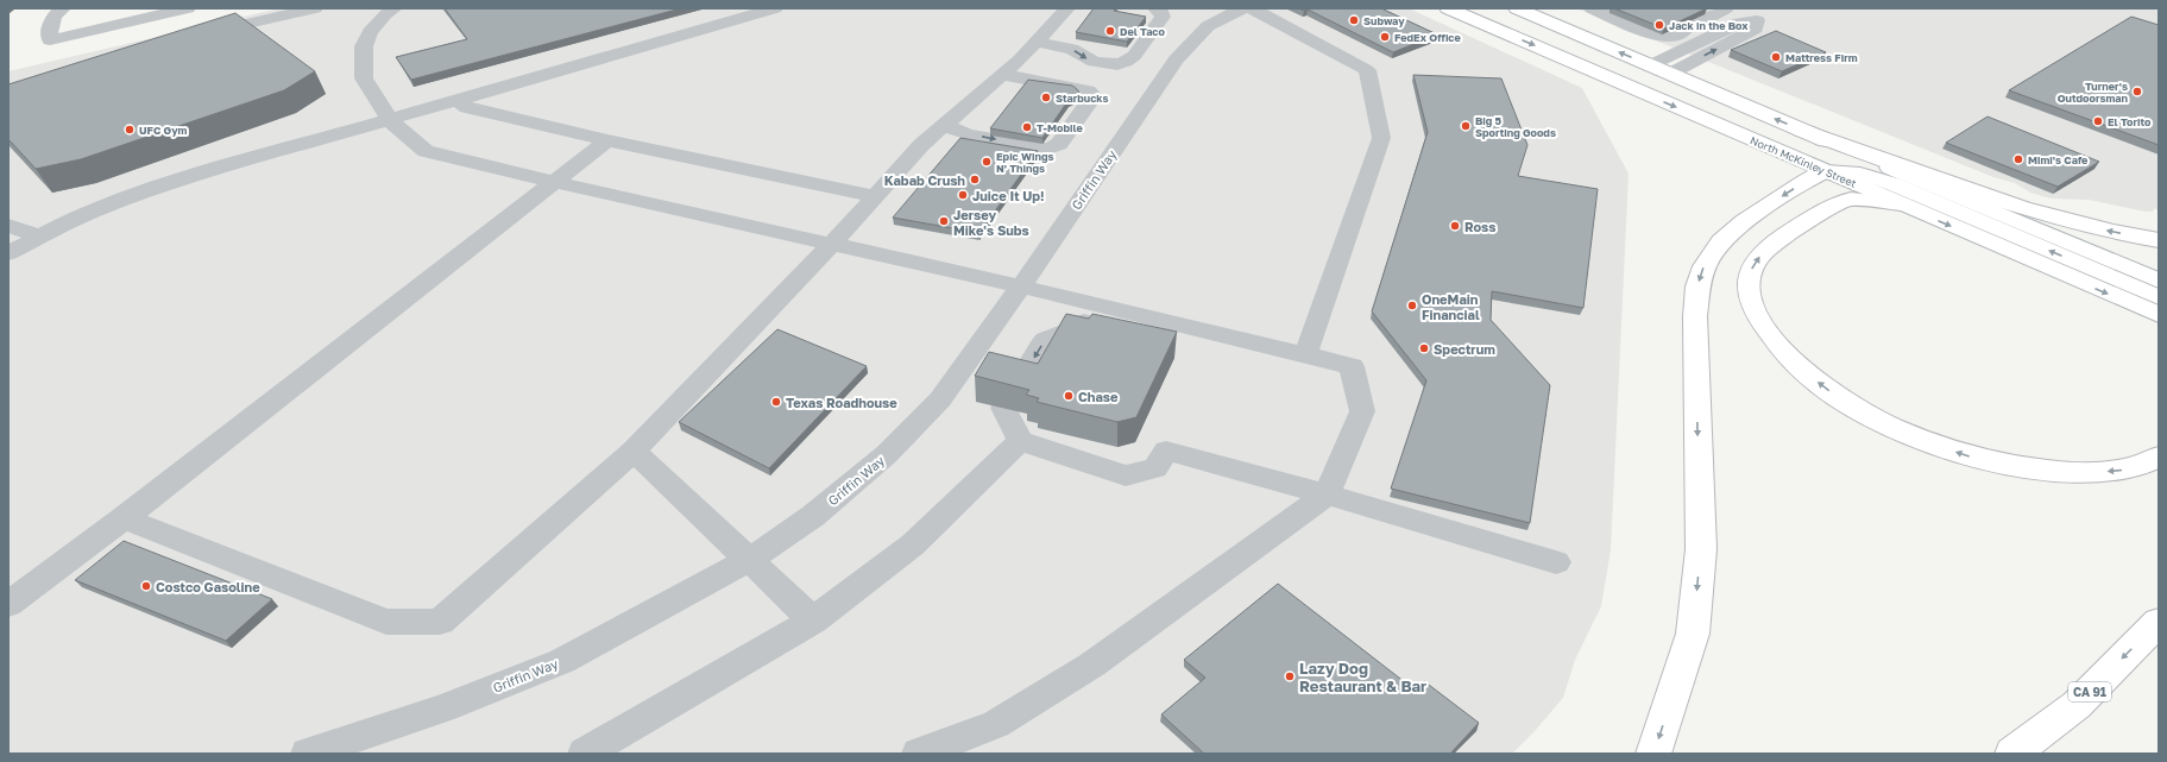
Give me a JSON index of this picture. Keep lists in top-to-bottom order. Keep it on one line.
{"streets":{"main road":["North McKinley Street","CA 91"],"street":["Griffin Way"]},"places":["Subway","Jack in the Box","Del Taco","FedEx Office","Mattress Firm","Turner's Outdoorsman","Starbucks","El Torito","Big 5 Sporting Goods","T-Mobile","UFC Gym","Mimi's Cafe","Epic Wings N' Things","Kabab Crush","Juice It Up!","Jersey Mike's Subs","Ross","OneMain Financial","Spectrum","Chase","Texas Roadhouse","Costco Gasoline","Lazy Dog Restaurant & Bar"]}
